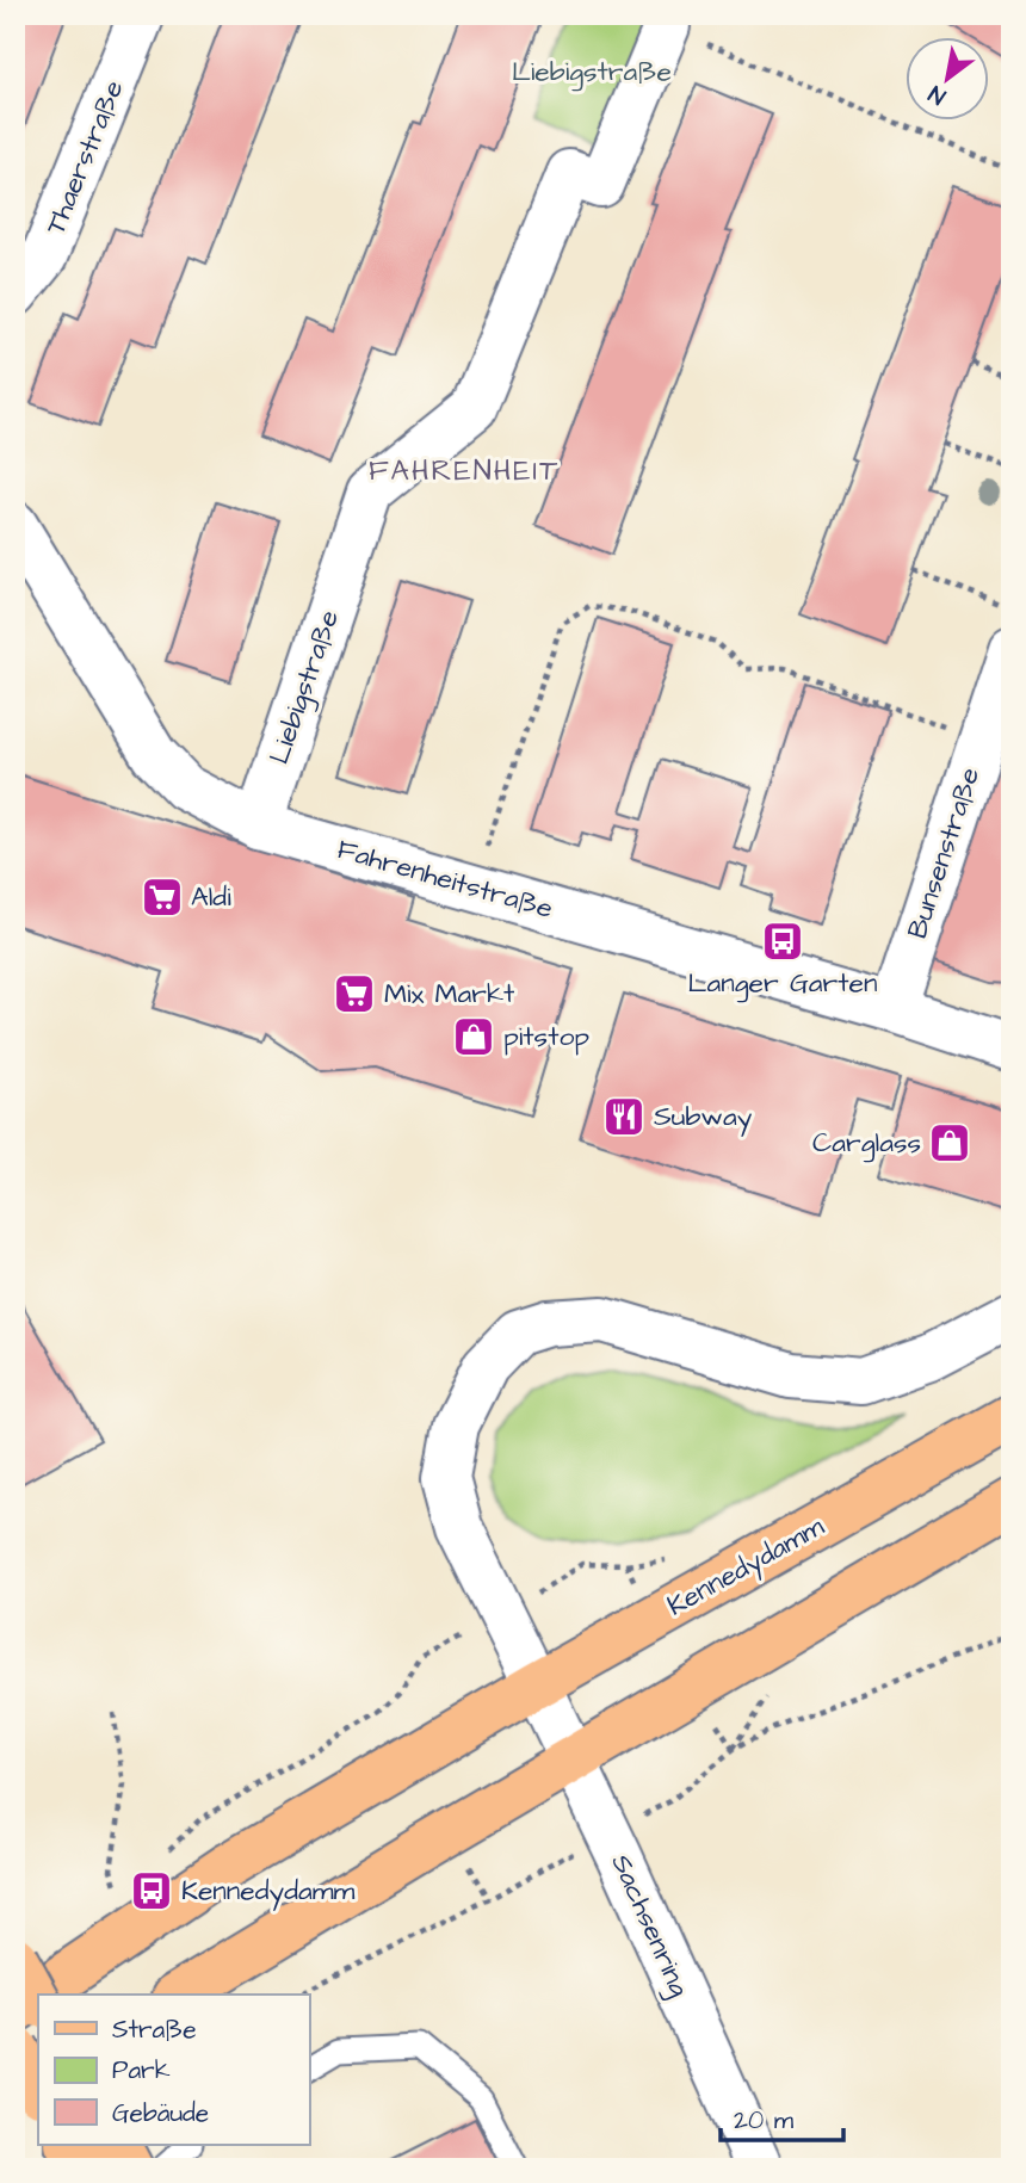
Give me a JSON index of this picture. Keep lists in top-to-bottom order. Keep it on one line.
{"streets":{"main road":["Kennedydamm"],"street":["Thaerstraße","Liebigstraße","Bunsenstraße","Fahrenheitstraße","Sachsenring"]},"crossings":[["Liebigstraße","Fahrenheitstraße"],["Bunsenstraße","Fahrenheitstraße"],["Kennedydamm","Sachsenring"]],"districts":["FAHRENHEIT"],"parks":["Liebigstraße"],"places":{"supermarket":["Aldi","Mix Markt"],"bus stop":["Langer Garten","Kennedydamm"],"shop":["pitstop","Carglass"],"restaurant":["Subway"]},"legend":["Straße","Park","Gebäude"],"scale_bar":"20 m","north":"bottom left"}
